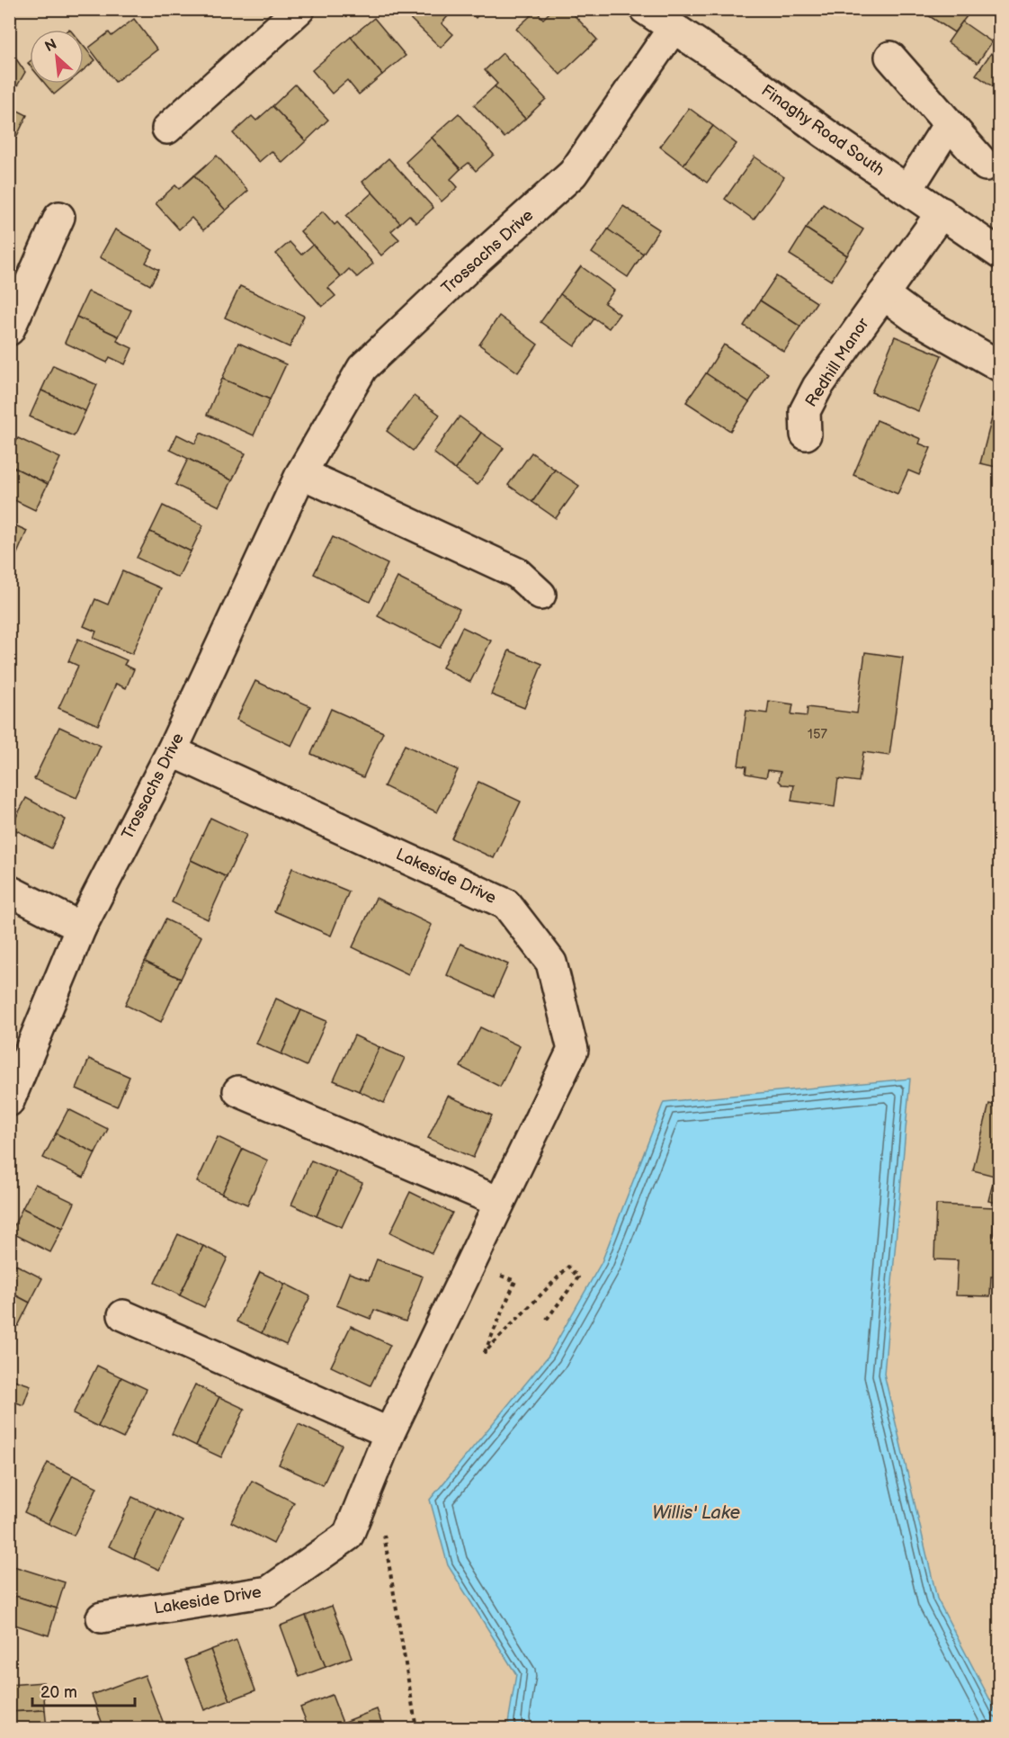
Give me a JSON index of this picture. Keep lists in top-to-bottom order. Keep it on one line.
{"streets":{"street":["Finaghy Road South","Trossachs Drive","Redhill Manor","Lakeside Drive"]},"crossings":[["Finaghy Road South","Trossachs Drive"],["Finaghy Road South","Redhill Manor"],["Trossachs Drive","Lakeside Drive"]],"water":["Willis' Lake"],"house_numbers":["157"],"scale_bar":"20 m","north":"top left"}
